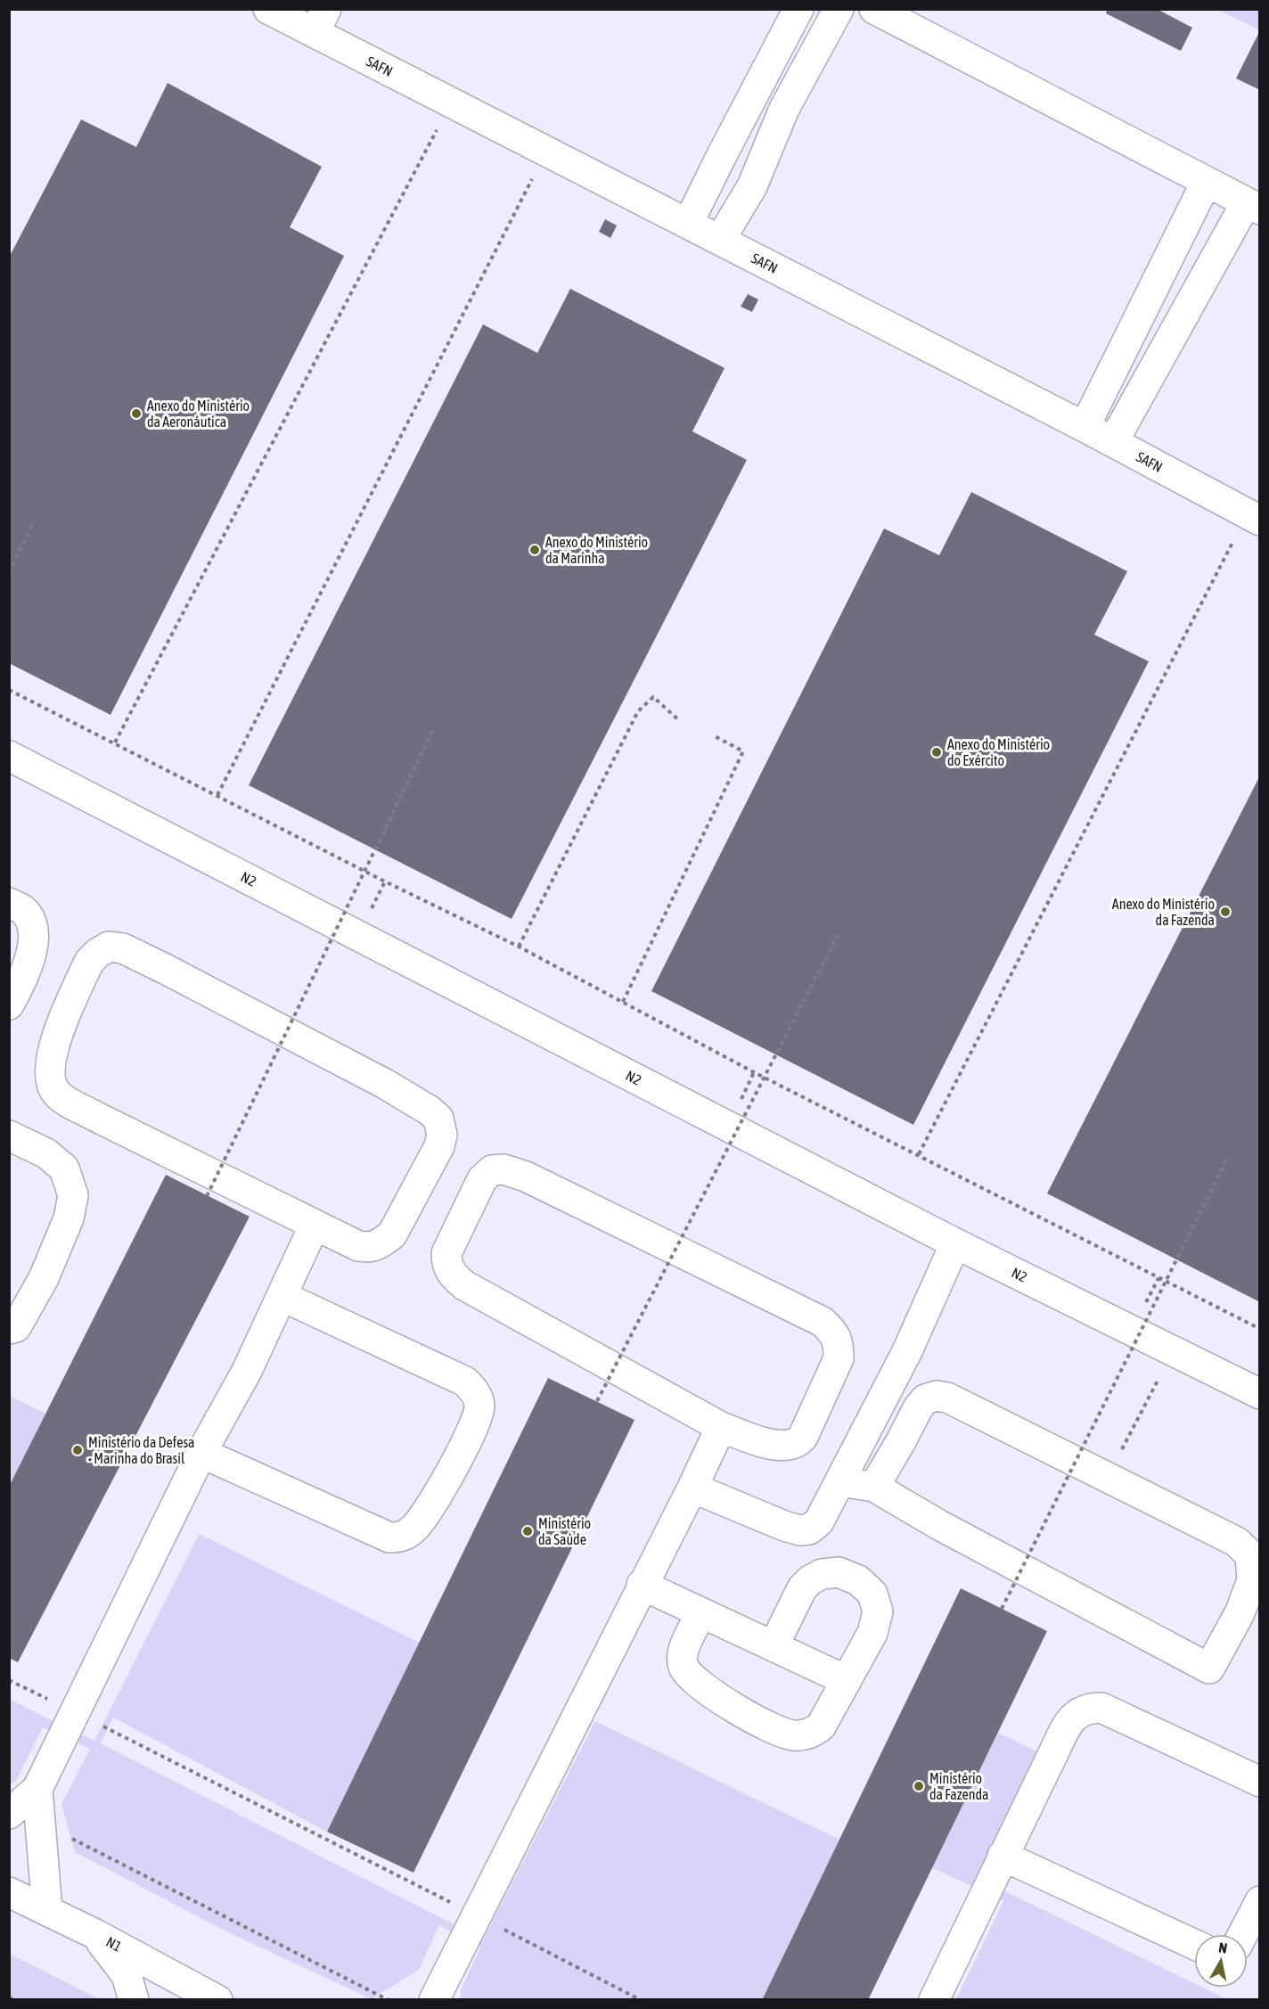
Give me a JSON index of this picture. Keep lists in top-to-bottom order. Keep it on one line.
{"streets":{"main road":["SAFN","N2","N1"]},"places":["Anexo do Ministério da Aeronáutica","Anexo do Ministério da Marinha","Anexo do Ministério do Exército","Anexo do Ministério da Fazenda","Ministério da Defesa - Marinha do Brasil","Ministério da Saúde","Ministério da Fazenda"],"north":"top"}
